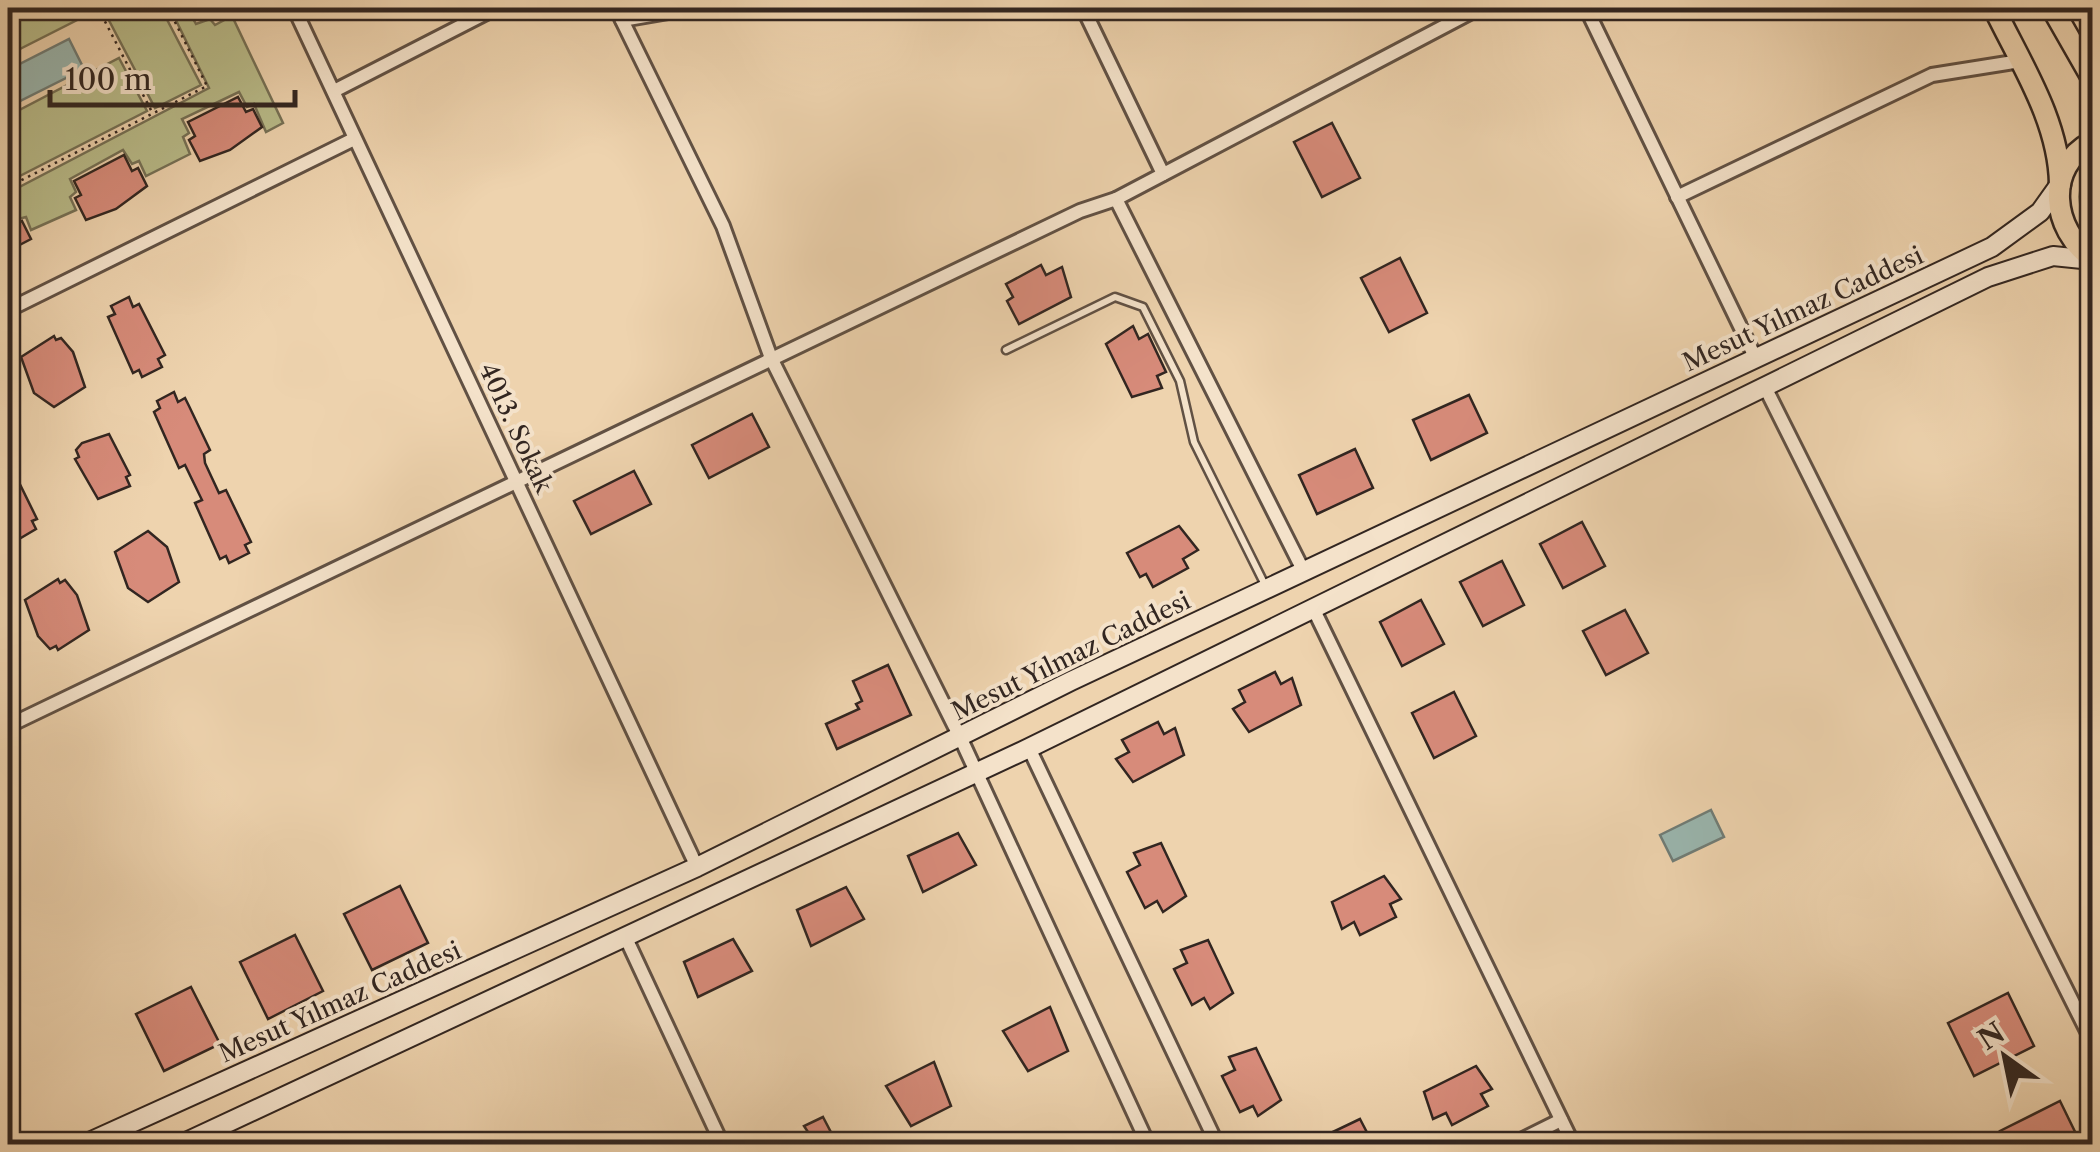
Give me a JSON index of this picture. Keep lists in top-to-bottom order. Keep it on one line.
{"streets":{"main road":["Mesut Yılmaz Caddesi"],"street":["4013. Sokak"]},"crossings":[["Mesut Yılmaz Caddesi","4013. Sokak"]],"scale_bar":"100 m","north":"top left"}
